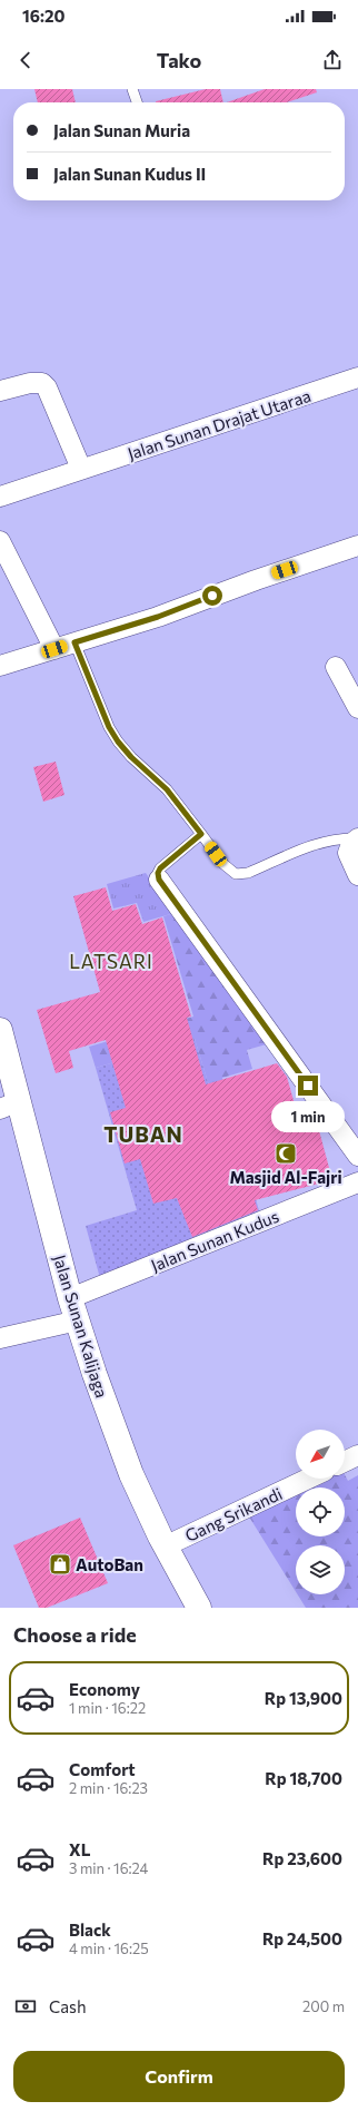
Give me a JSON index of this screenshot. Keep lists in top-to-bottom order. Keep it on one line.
{"streets":{"main road":["Jalan Sunan Kalijaga"],"street":["Jalan Sunan Drajat Utaraa","Jalan Sunan Kudus","Gang Srikandi"]},"crossings":[["Jalan Sunan Kudus","Jalan Sunan Kalijaga"],["Jalan Sunan Kalijaga","Gang Srikandi"]],"districts":["LATSARI","TUBAN"],"places":{"mosque":["Masjid Al-Fajri"],"shop":["AutoBan"]},"north":"bottom left","page":{"status":"16:20","header":"Tako","banner":["Jalan Sunan Muria","Jalan Sunan Kudus II"],"bubble":"1 min","heading":"Choose a ride","list":[{"name":"Economy","note":"1 min · 16:22","value":"Rp 13,900"},{"name":"Comfort","note":"2 min · 16:23","value":"Rp 18,700"},{"name":"XL","note":"3 min · 16:24","value":"Rp 23,600"},{"name":"Black","note":"4 min · 16:25","value":"Rp 24,500"}],"pay":["Cash","200 m"],"buttons":"Confirm"}}
